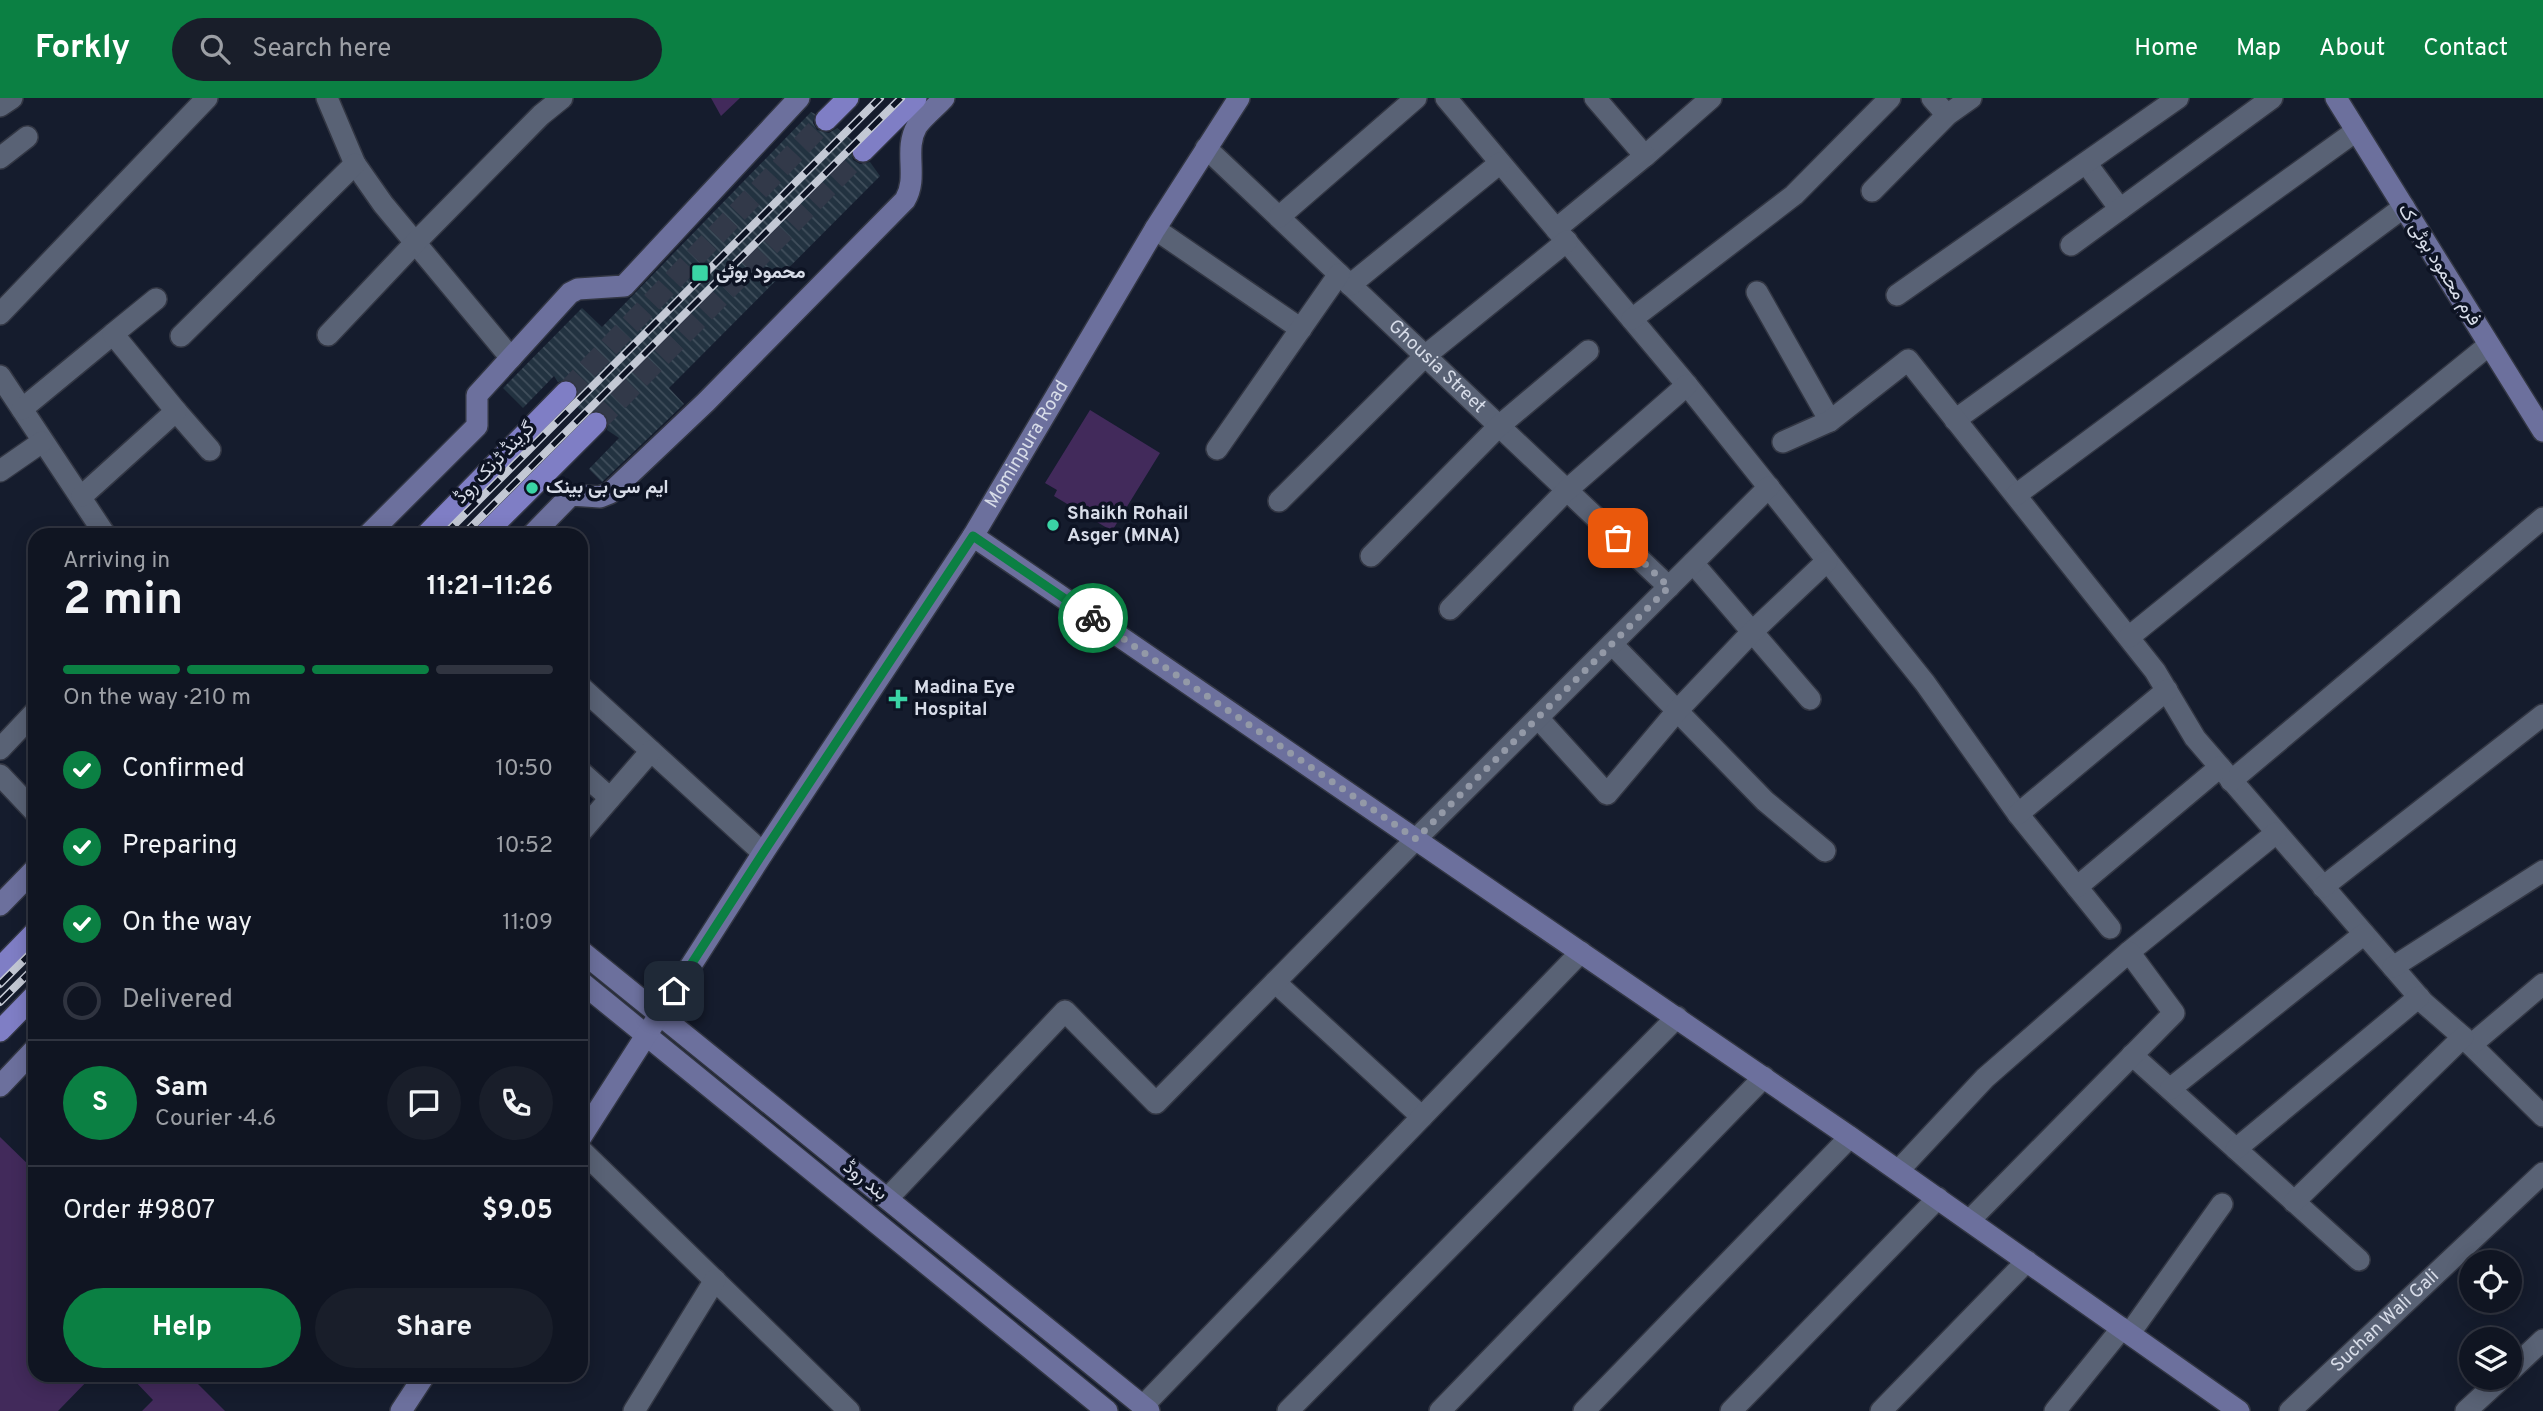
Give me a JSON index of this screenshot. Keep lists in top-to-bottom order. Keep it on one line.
{"streets":{"main road":["گرینڈ ٹرنک روڈ"],"street":["فرم محمود بوٹی ک","Ghousia Street","Mominpura Road","بند روڈ","Suchan Wali Gali"]},"crossings":[["Ghousia Street","Mominpura Road"],["Mominpura Road","بند روڈ"]],"places":{"transit":["محمود بوٹی"],"other":["ایم سی بی بینک","Shaikh Rohail Asger (MNA)"],"health":["Madina Eye Hospital"]},"page":{"header":"Forkly","search":"Search here","nav":["Home","Map","About","Contact"],"heading":["2 min","Arriving in","11:21–11:26"],"panel":["Sam","Courier · 4.6","Order #9807","$9.05"],"bar":"On the way · 210 m","list":[["Confirmed","10:50"],["Preparing","10:52"],["On the way","11:09"],"Delivered"],"round":"S","buttons":["Help","Share"]}}
